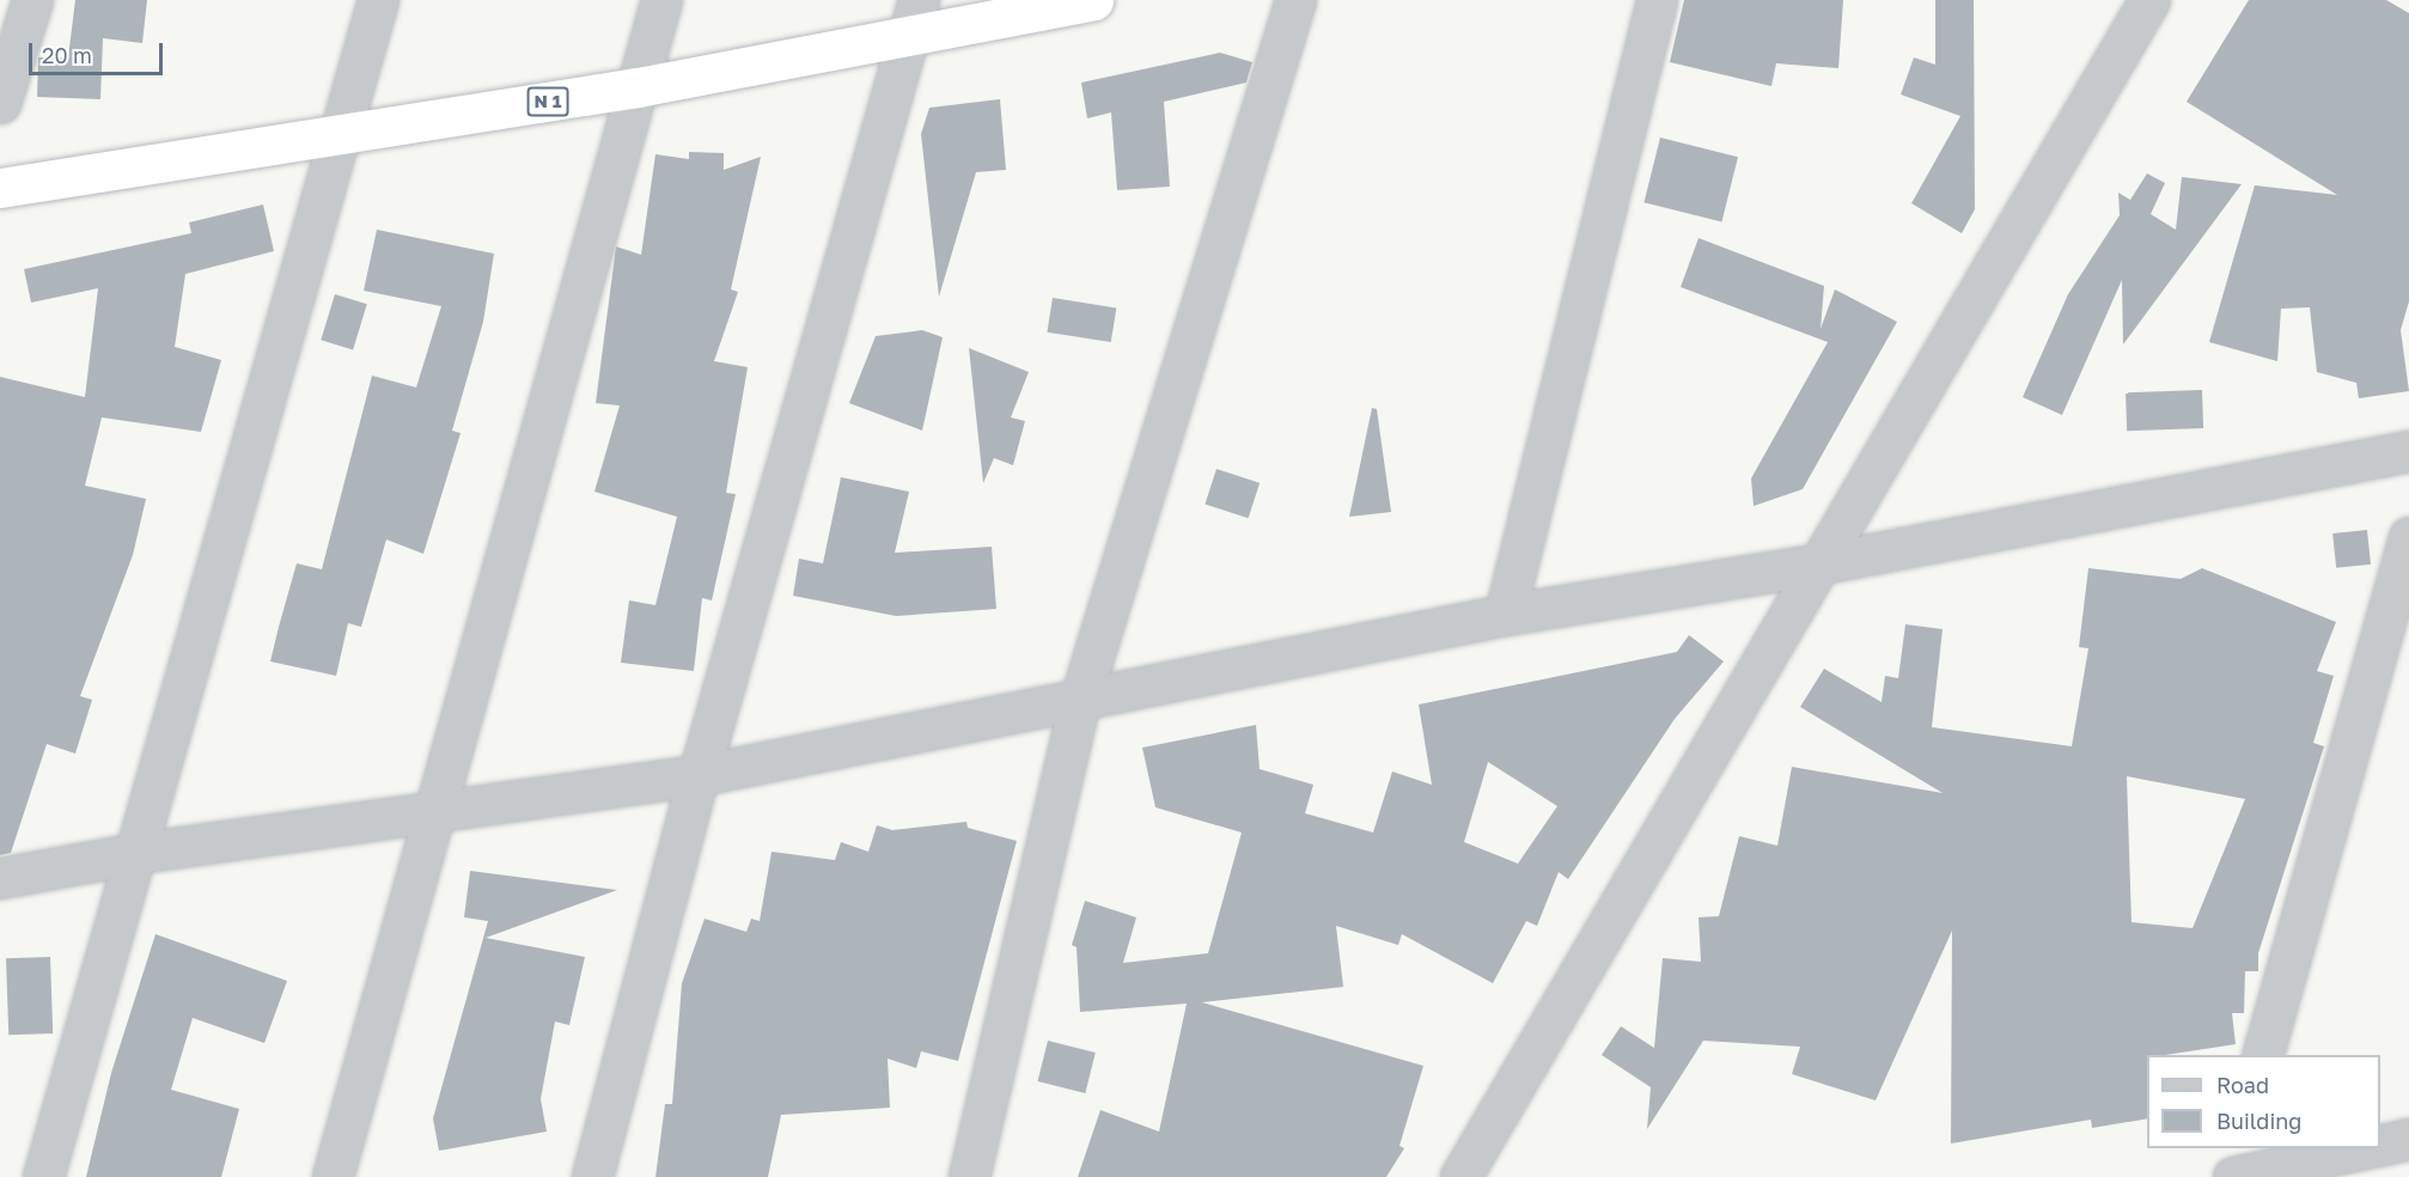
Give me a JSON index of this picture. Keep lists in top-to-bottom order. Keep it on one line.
{"streets":{"highway":["N 1"]},"legend":["Road","Building"],"scale_bar":"20 m"}
